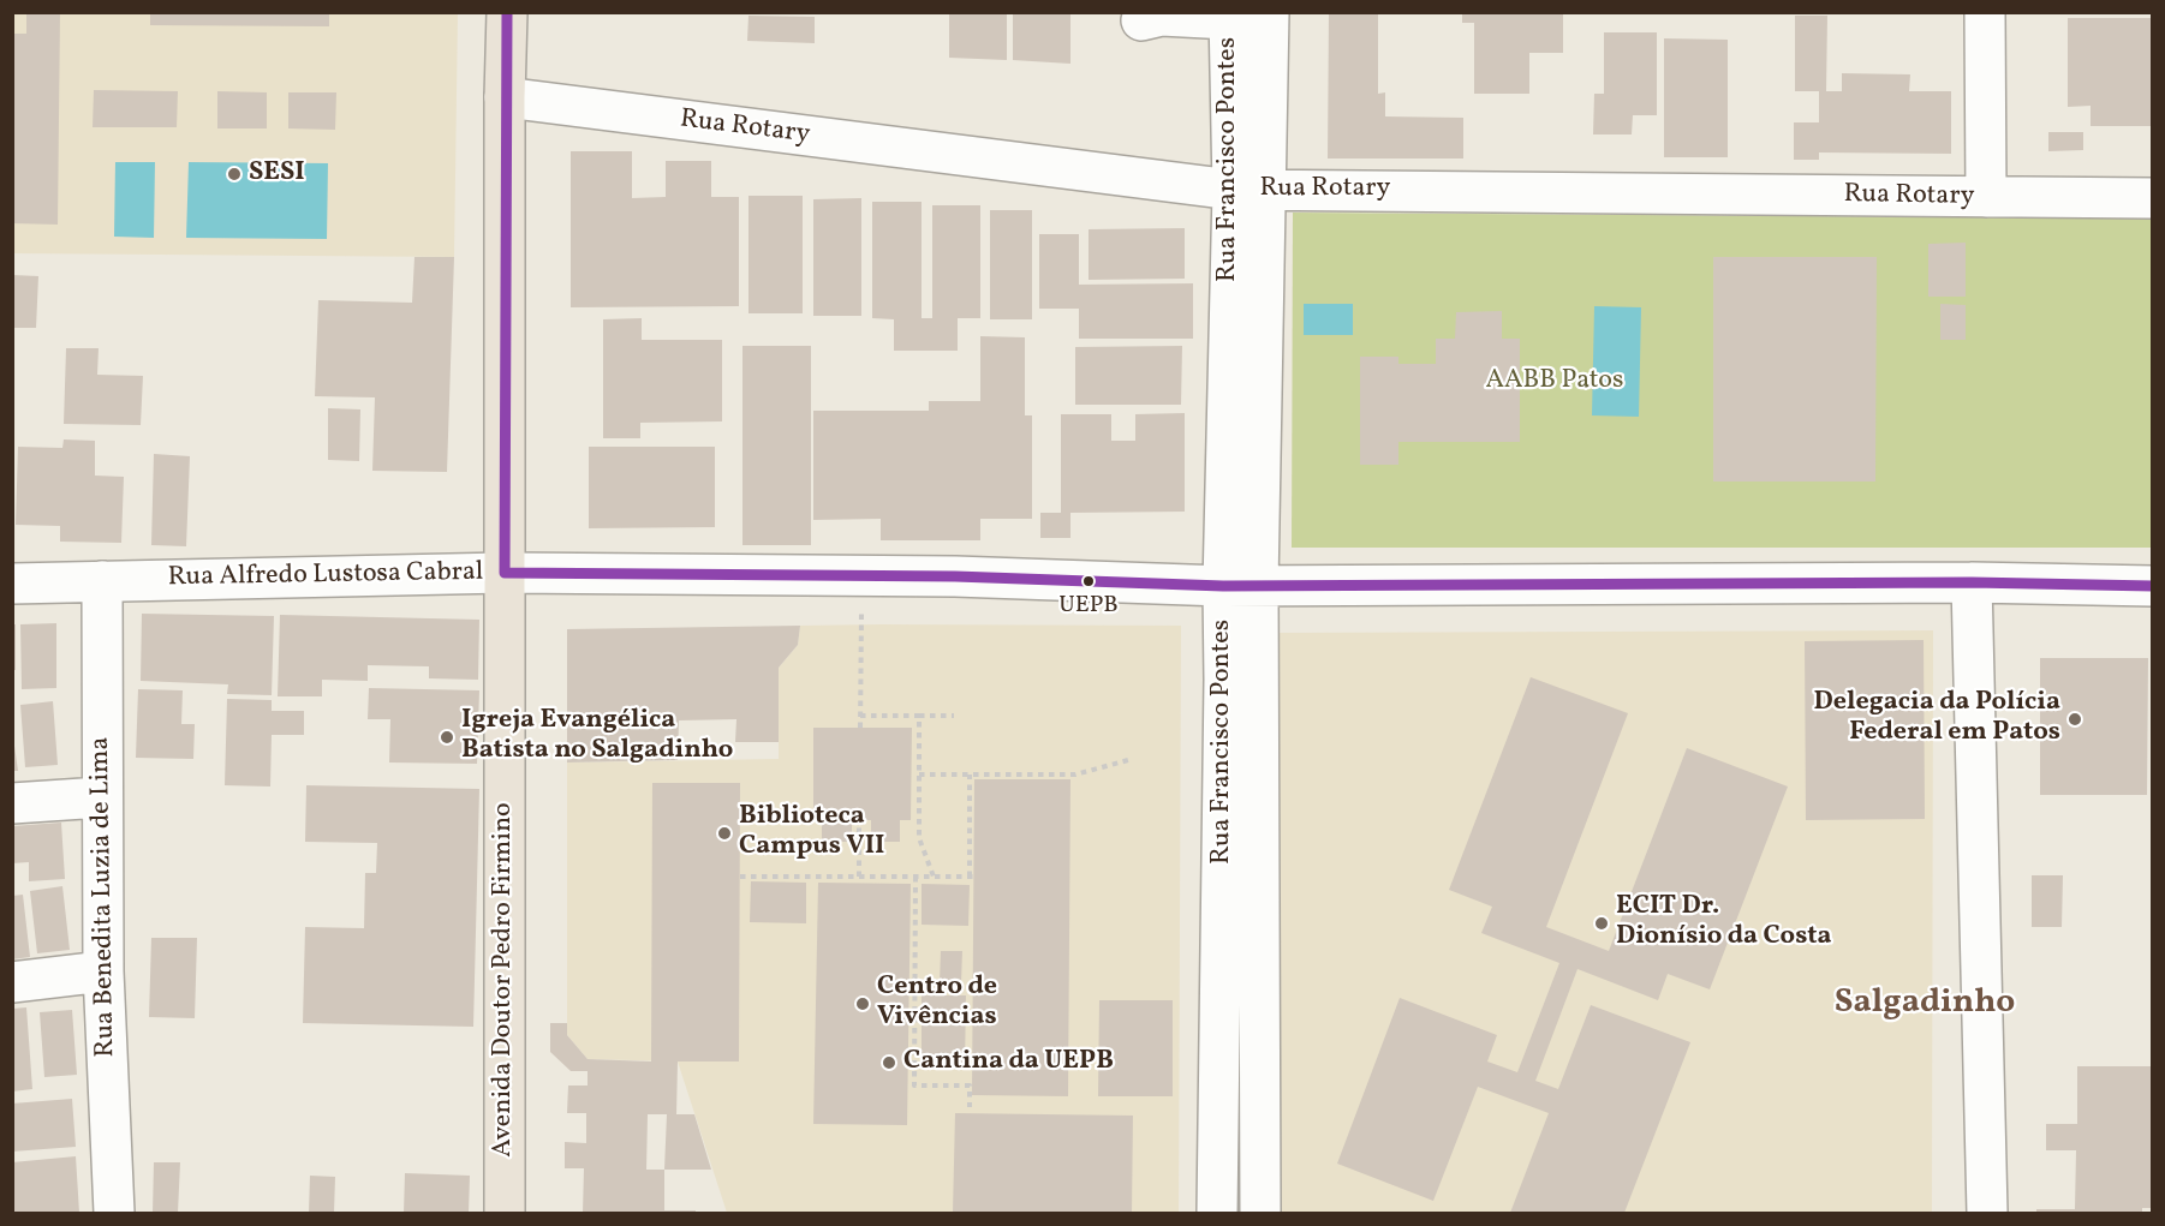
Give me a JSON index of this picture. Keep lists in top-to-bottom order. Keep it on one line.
{"streets":{"main road":["Avenida Doutor Pedro Firmino"],"street":["Rua Rotary","Rua Francisco Pontes","Rua Alfredo Lustosa Cabral","Rua Benedita Luzia de Lima"]},"crossings":[["Rua Rotary","Rua Francisco Pontes"],["Rua Rotary","Avenida Doutor Pedro Firmino"],["Rua Francisco Pontes","Rua Alfredo Lustosa Cabral"],["Rua Alfredo Lustosa Cabral","Rua Benedita Luzia de Lima"],["Rua Alfredo Lustosa Cabral","Avenida Doutor Pedro Firmino"]],"districts":["Salgadinho"],"parks":["AABB Patos"],"places":["SESI","UEPB","Delegacia da Polícia Federal em Patos","Igreja Evangélica Batista no Salgadinho","Biblioteca Campus VII","ECIT Dr. Dionísio da Costa","Centro de Vivências","Cantina da UEPB"]}
